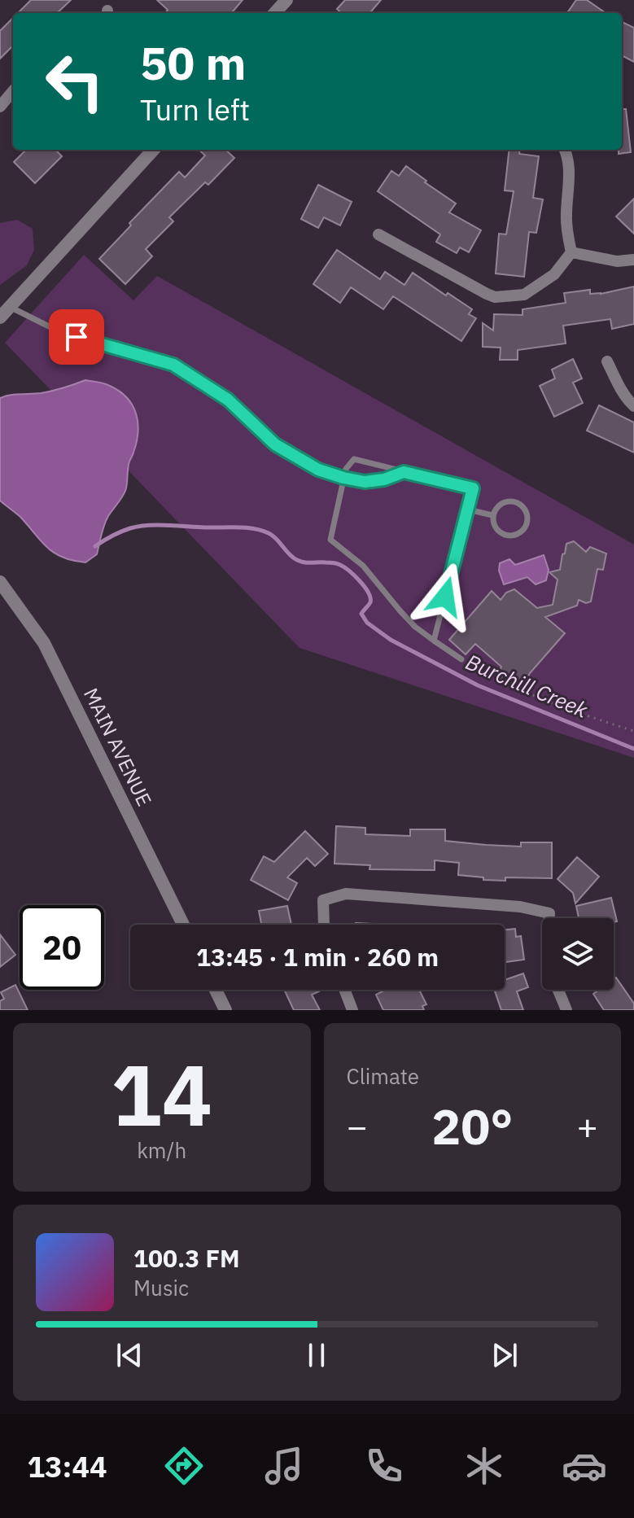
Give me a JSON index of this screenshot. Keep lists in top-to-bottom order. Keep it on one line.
{"streets":{"street":["MAIN AVENUE"]},"water":["Burchill Creek"],"page":{"turn":["50 m","Turn left"],"limit":"20","trip":"13:45 · 1 min · 260 m","tile":[["14","km/h"],"Climate"],"heat":["−","20°","+"],"song":["100.3 FM","Music"],"tabs":"13:44"}}
